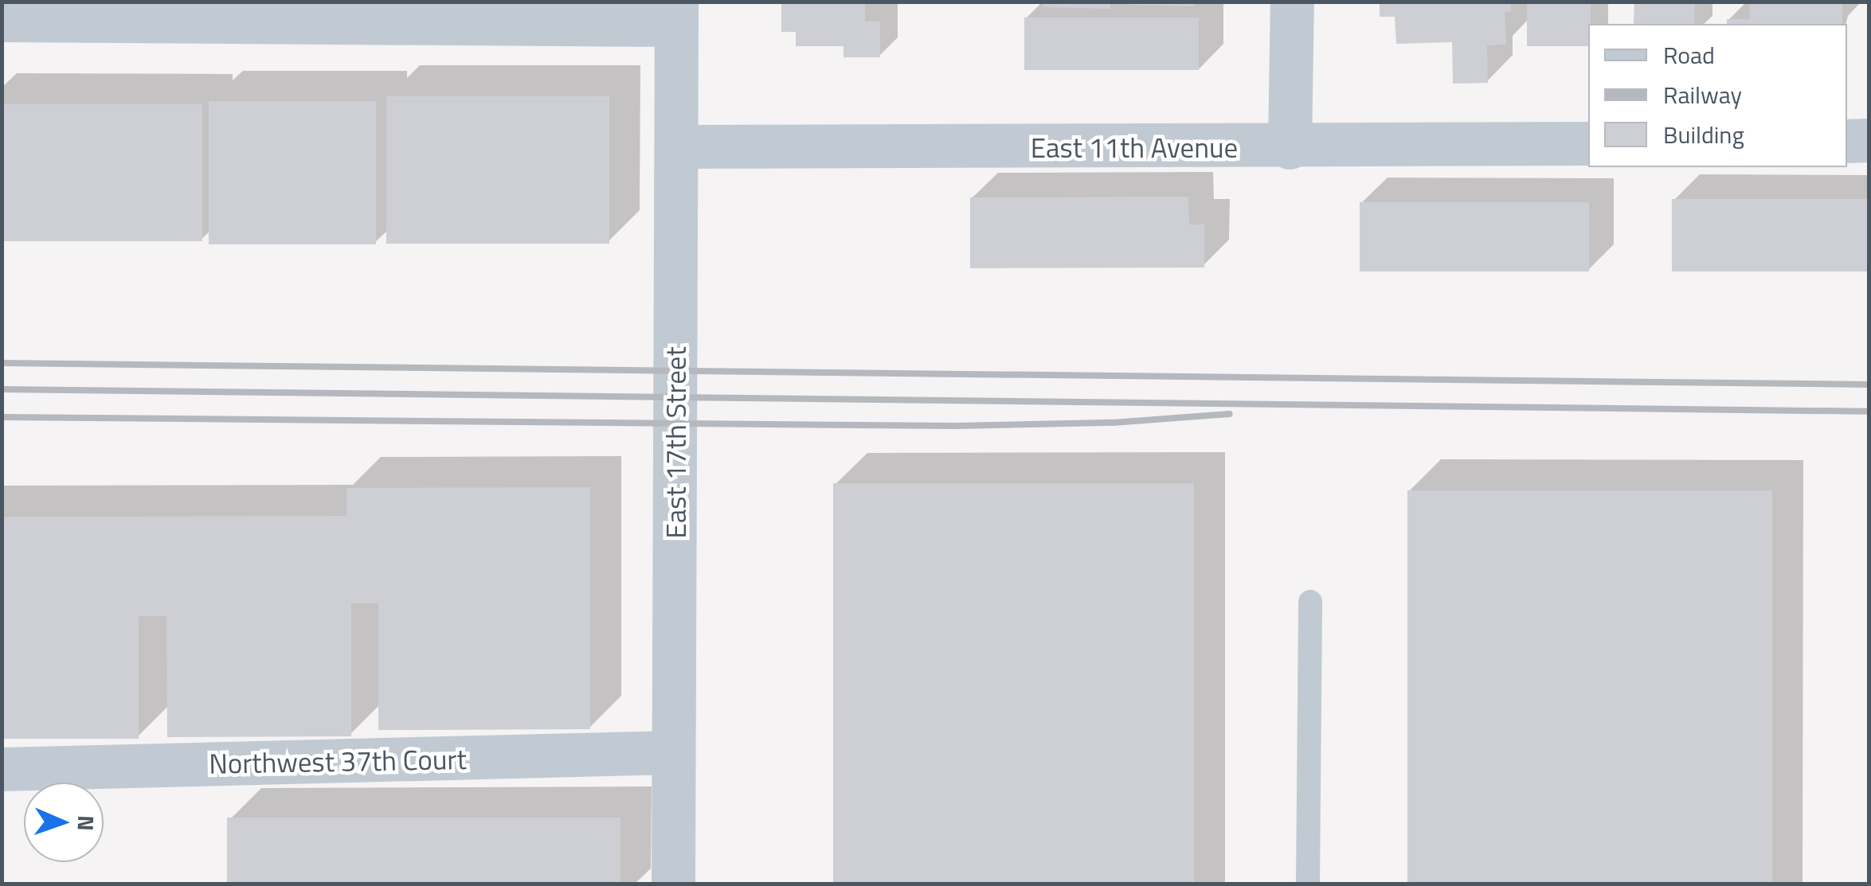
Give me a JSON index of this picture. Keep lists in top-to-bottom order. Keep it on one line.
{"streets":{"street":["East 11th Avenue","East 17th Street","Northwest 37th Court"]},"crossings":[["East 11th Avenue","East 17th Street"],["East 17th Street","Northwest 37th Court"]],"legend":["Road","Railway","Building"],"north":"right"}
